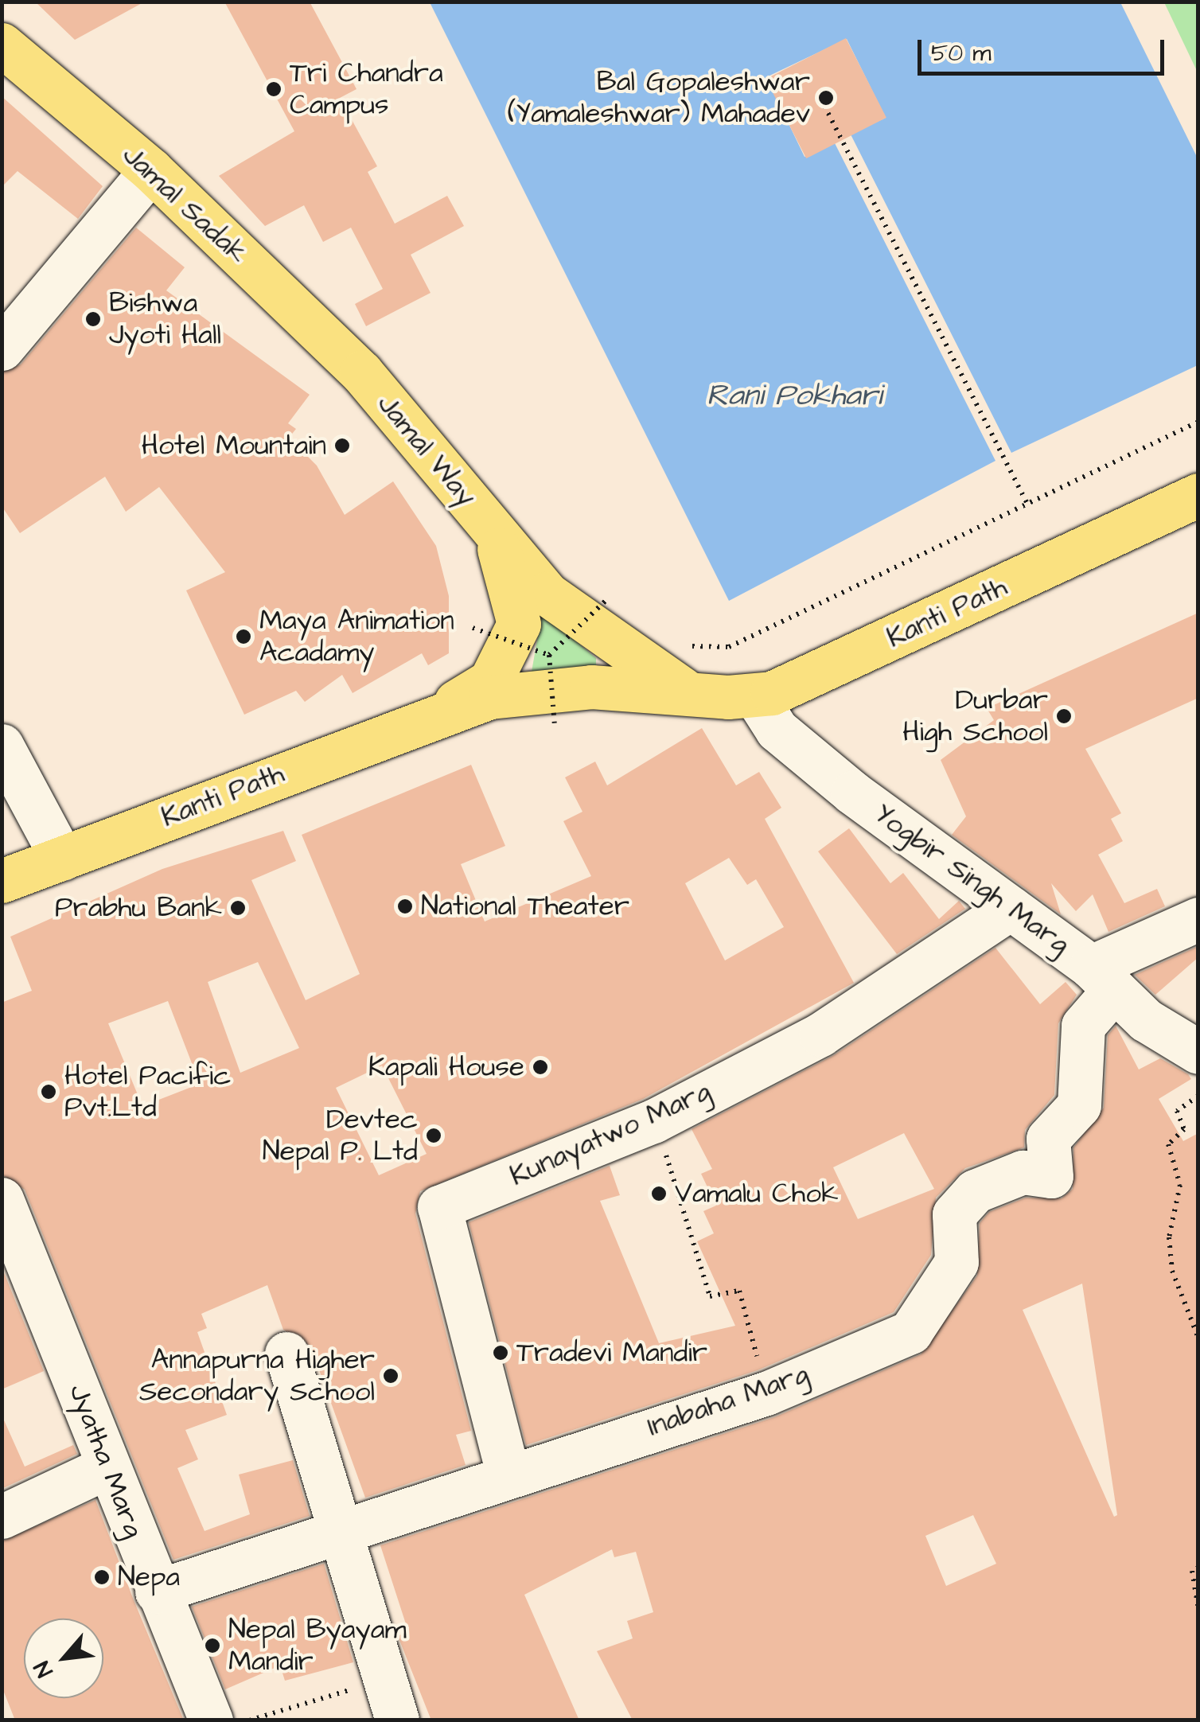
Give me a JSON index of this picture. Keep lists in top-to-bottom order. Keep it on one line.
{"streets":{"main road":["Jamal Sadak","Jamal Way","Kanti Path"],"street":["Yogbir Singh Marg","Kunayatwo Marg","Inabaha Marg","Jyatha Marg"]},"crossings":[["Jamal Sadak","Jamal Way"],["Jamal Way","Kanti Path"],["Kanti Path","Yogbir Singh Marg"],["Yogbir Singh Marg","Kunayatwo Marg"],["Yogbir Singh Marg","Inabaha Marg"],["Kunayatwo Marg","Inabaha Marg"],["Inabaha Marg","Jyatha Marg"]],"water":["Rani Pokhari"],"places":["Tri Chandra Campus","Bal Gopaleshwar (Yamaleshwar) Mahadev","Bishwa Jyoti Hall","Hotel Mountain","Maya Animation Acadamy","Durbar High School","National Theater","Prabhu Bank","Kapali House","Hotel Pacific Pvt.Ltd","Devtec Nepal P. Ltd","Vamalu Chok","Tradevi Mandir","Annapurna Higher Secondary School","Nepa","Nepal Byayam Mandir"],"scale_bar":"50 m","north":"bottom left"}
